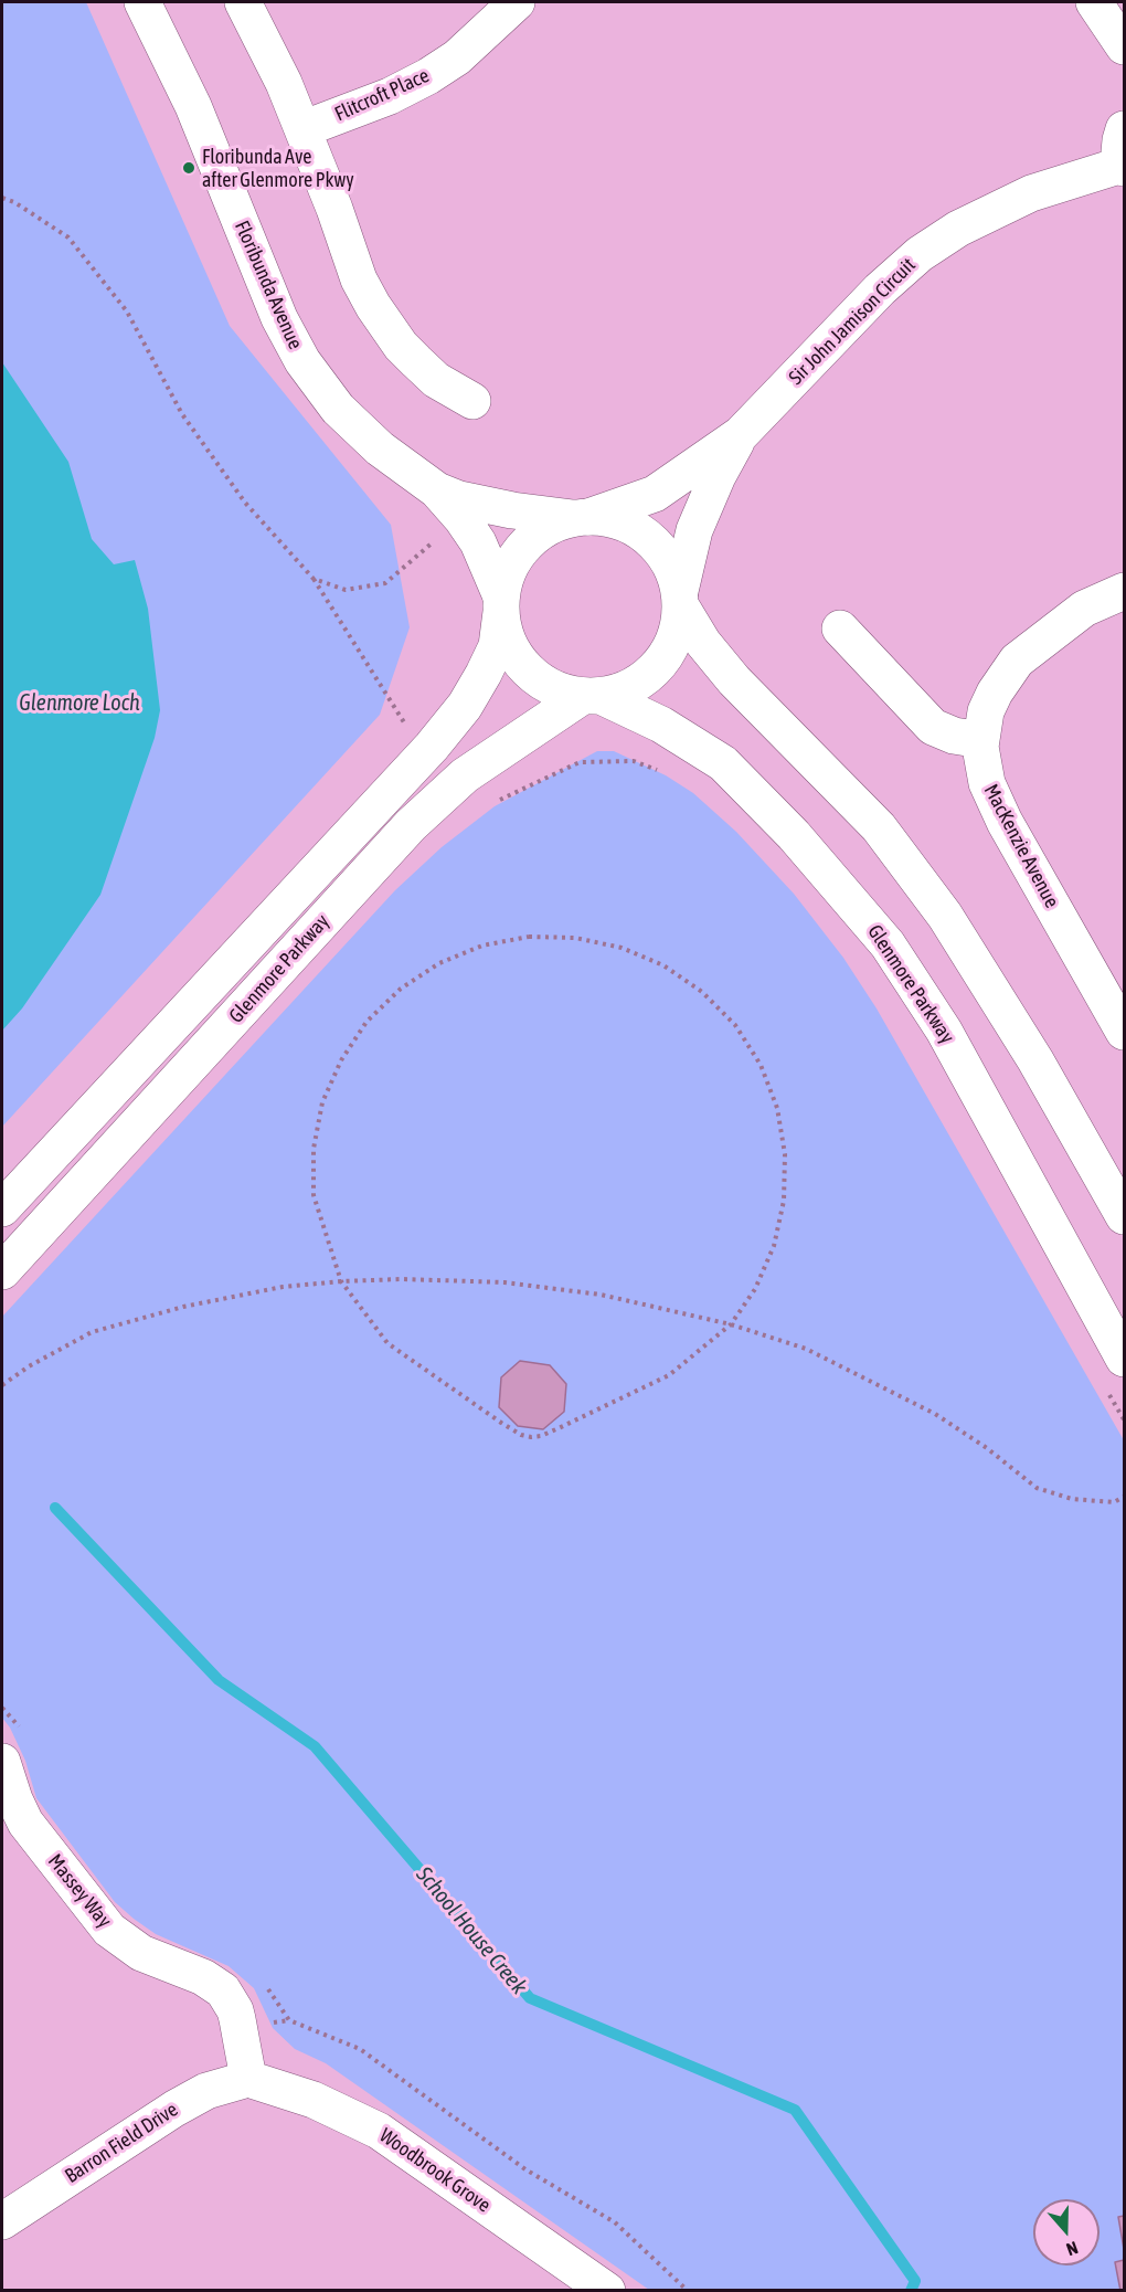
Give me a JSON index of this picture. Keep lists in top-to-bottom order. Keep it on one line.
{"streets":{"street":["Flitcroft Place","Floribunda Avenue","Sir John Jamison Circuit","MacKenzie Avenue","Glenmore Parkway","Massey Way","Barron Field Drive","Woodbrook Grove"]},"crossings":[["Floribunda Avenue","Sir John Jamison Circuit"],["Floribunda Avenue","Glenmore Parkway"],["Sir John Jamison Circuit","Glenmore Parkway"],["Massey Way","Barron Field Drive"],["Massey Way","Woodbrook Grove"],["Barron Field Drive","Woodbrook Grove"]],"water":["Glenmore Loch","School House Creek"],"places":["Floribunda Ave after Glenmore Pkwy"],"north":"bottom"}
